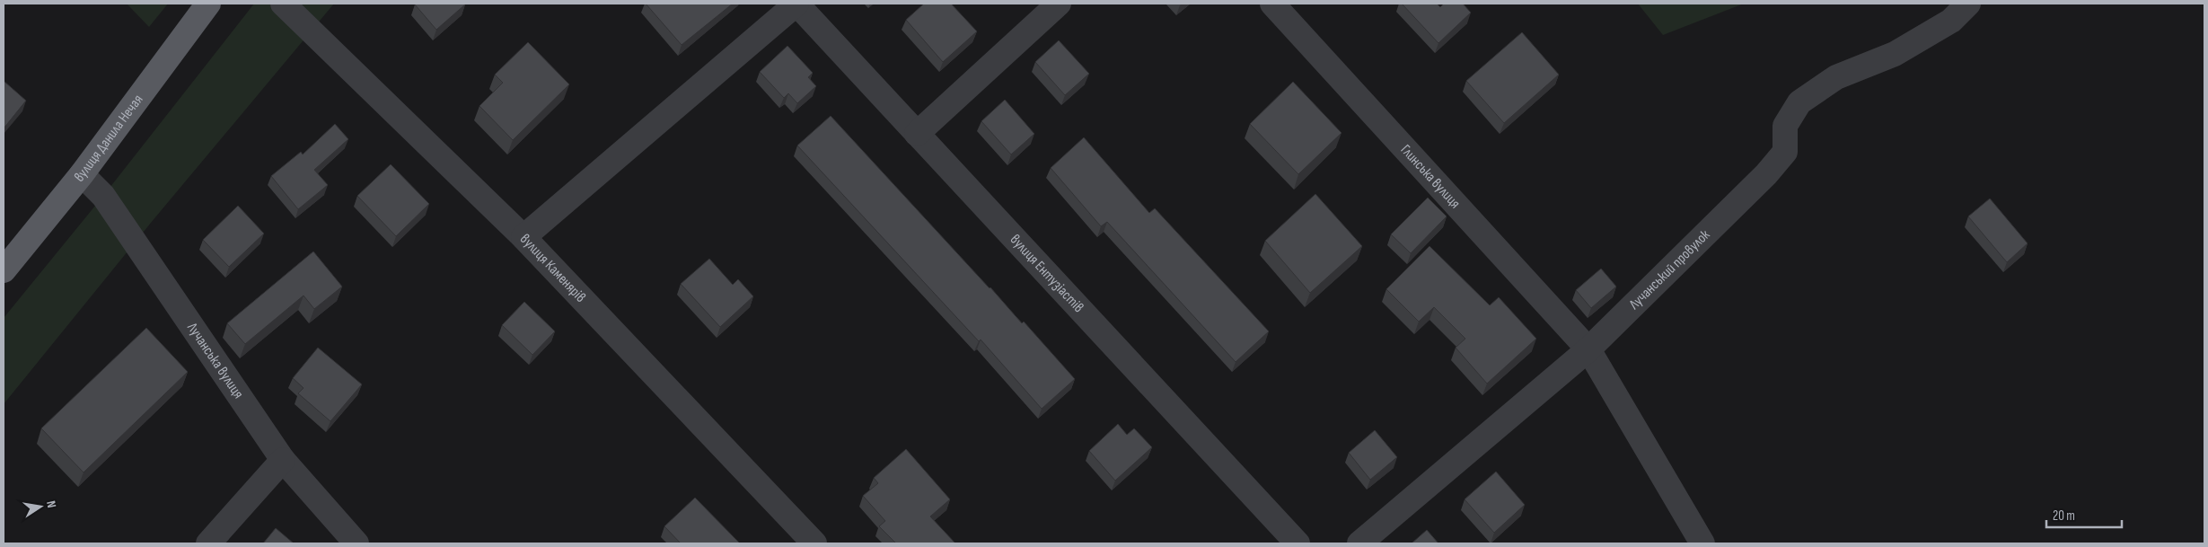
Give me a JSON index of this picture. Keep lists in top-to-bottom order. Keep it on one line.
{"streets":{"main road":["вулиця Данила Нечая"],"street":["Глинська вулиця","вулиця Каменярів","Лучанський провулок","вулиця Ентузіастів","Лучанська вулиця"]},"crossings":[["вулиця Данила Нечая","Лучанська вулиця"],["Глинська вулиця","Лучанський провулок"]],"scale_bar":"20 m","north":"right"}
